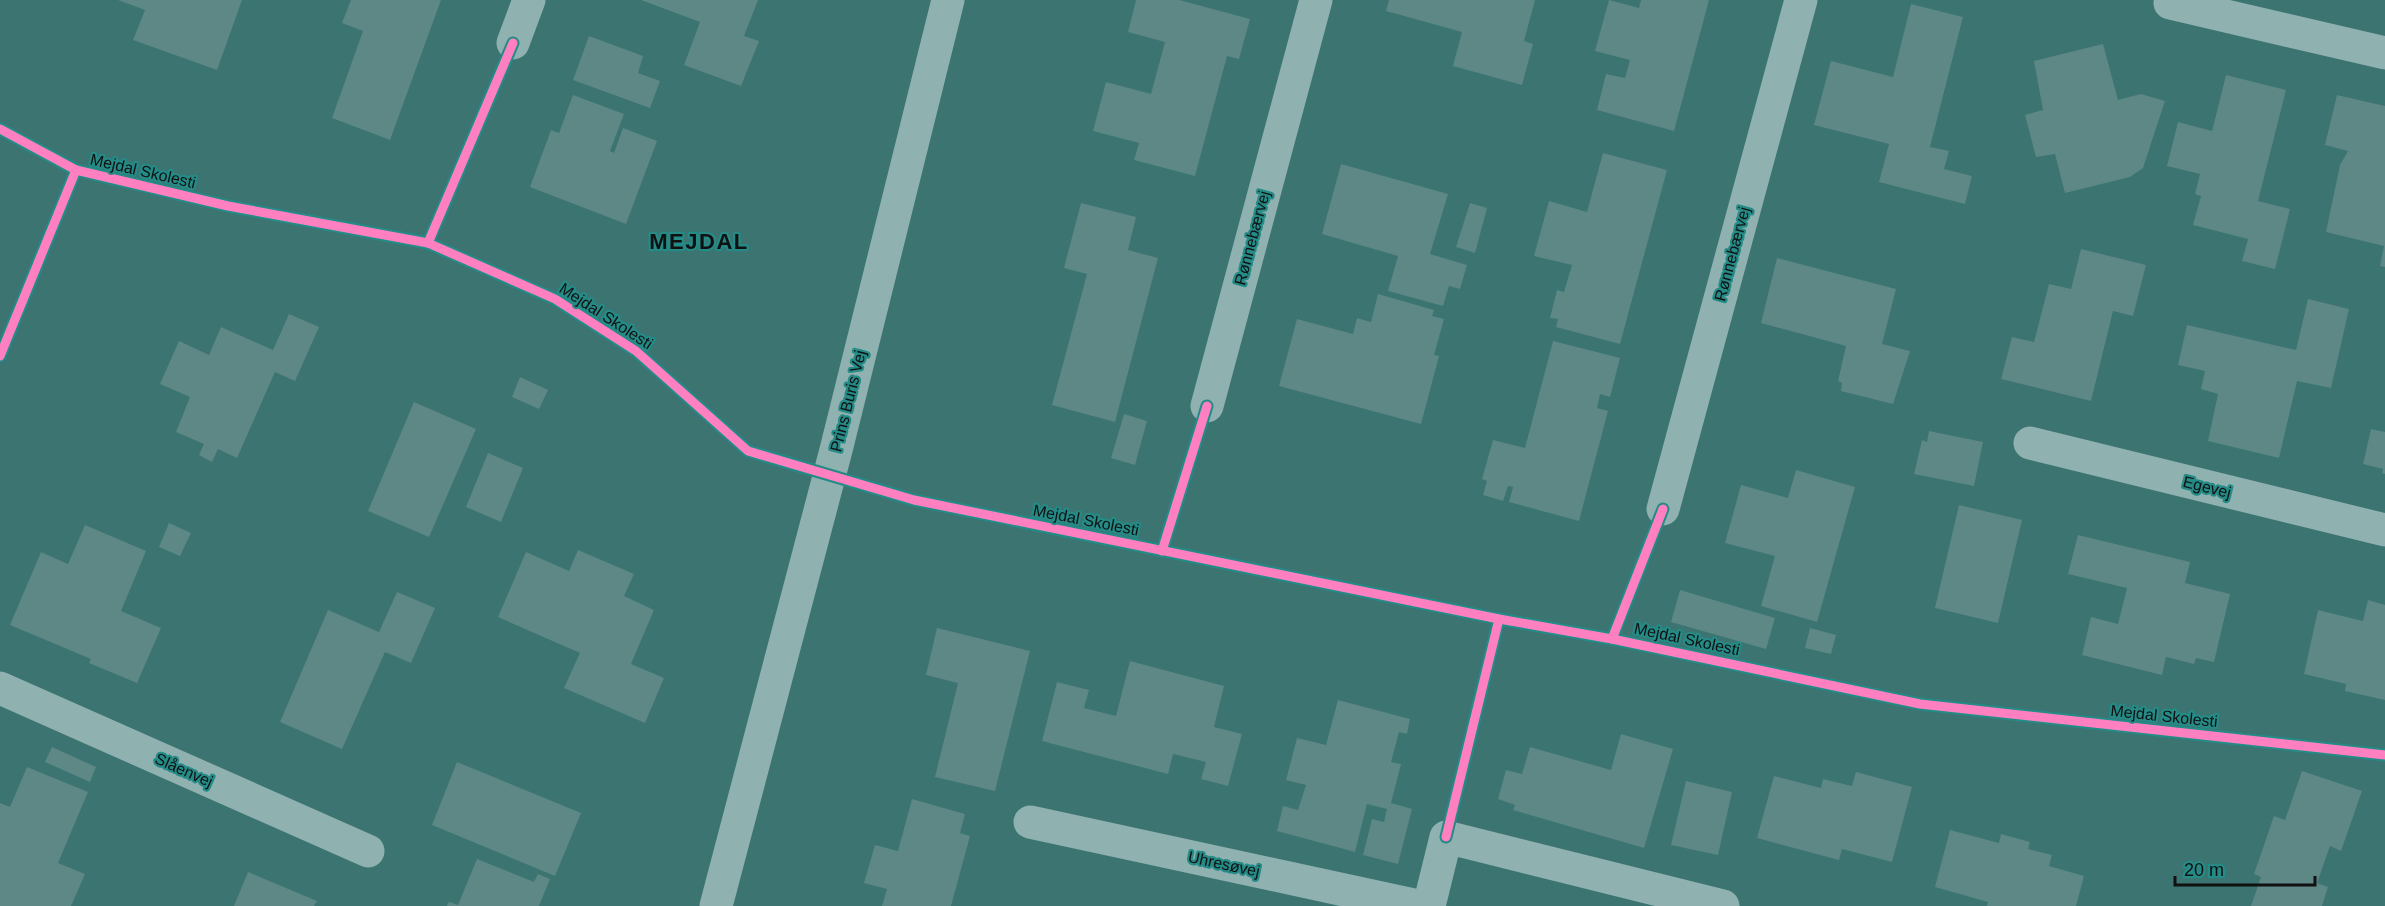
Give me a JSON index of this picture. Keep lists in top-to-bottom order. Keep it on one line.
{"streets":{"street":["Rønnebærvej","Prins Buris Vej","Egevej","Slåenvej","Uhresøvej"],"cycle path":["Mejdal Skolesti"]},"districts":["MEJDAL"],"scale_bar":"20 m"}
